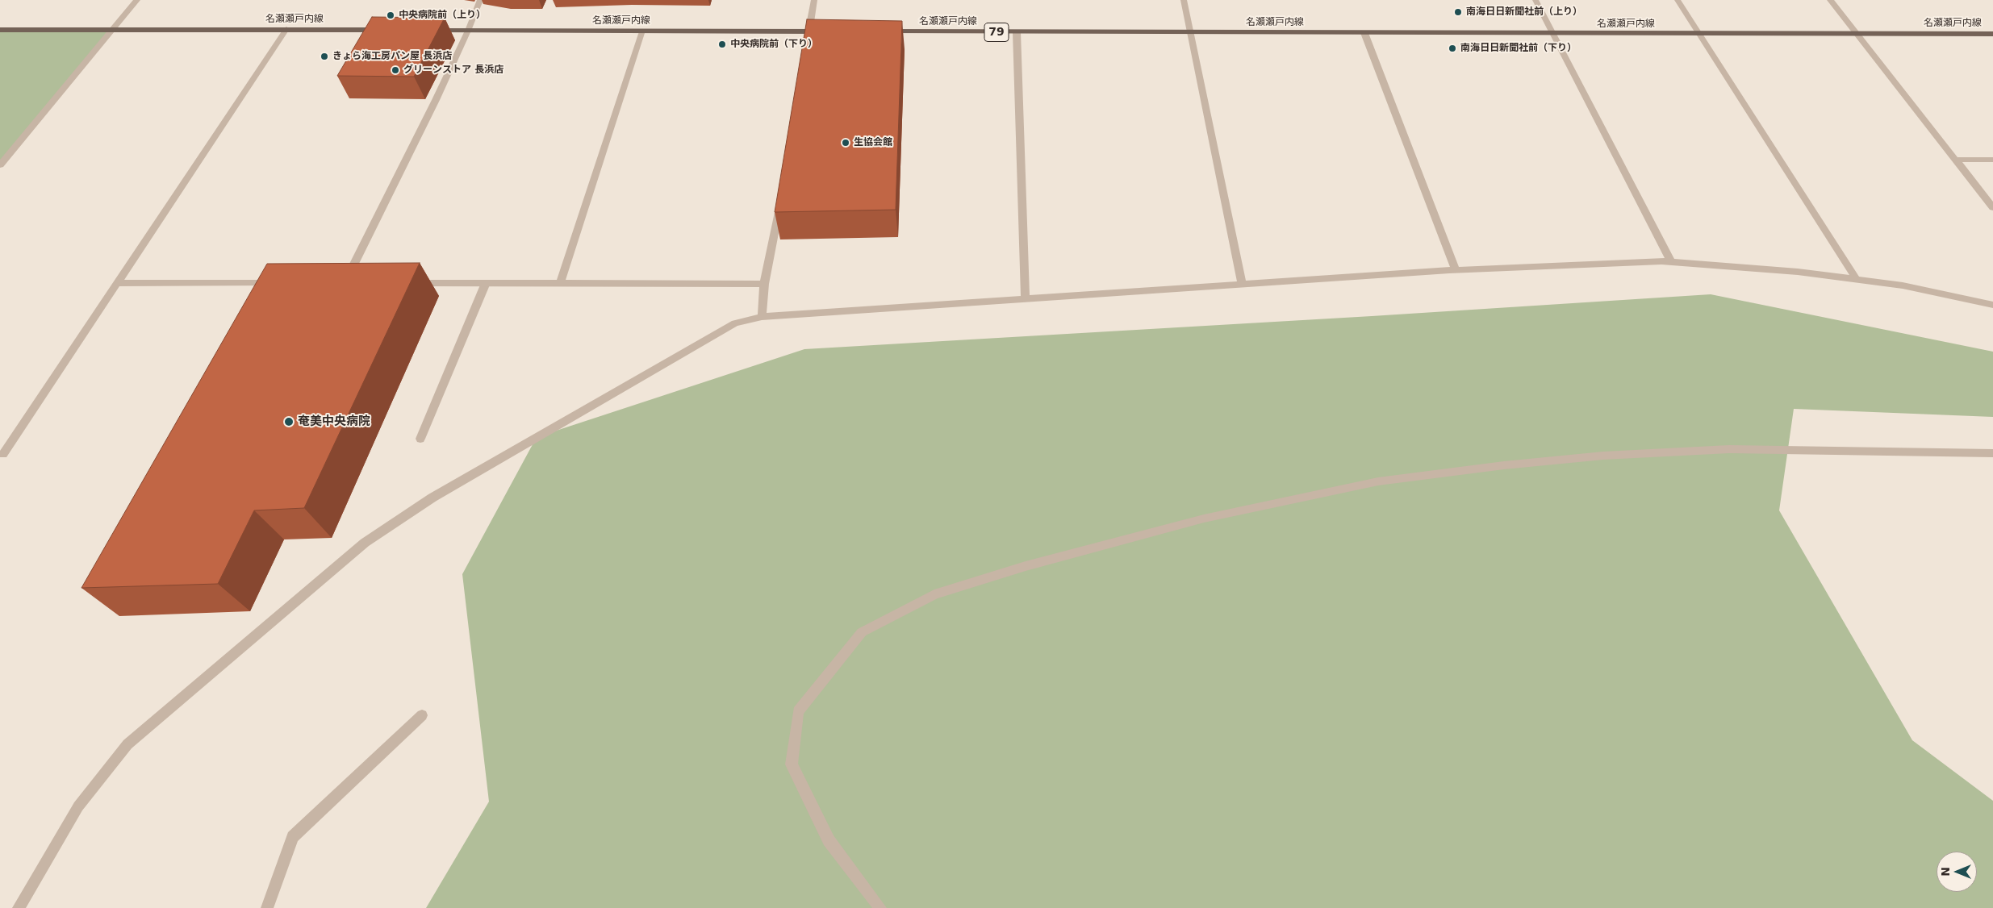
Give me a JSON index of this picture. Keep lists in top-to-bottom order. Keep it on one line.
{"streets":{"main road":["名瀬瀬戸内線","79"]},"places":["南海日日新聞社前（上り）","中央病院前（上り）","中央病院前（下り）","南海日日新聞社前（下り）","きょら海工房パン屋 長浜店","グリーンストア 長浜店","生協会館","奄美中央病院"],"north":"left"}
